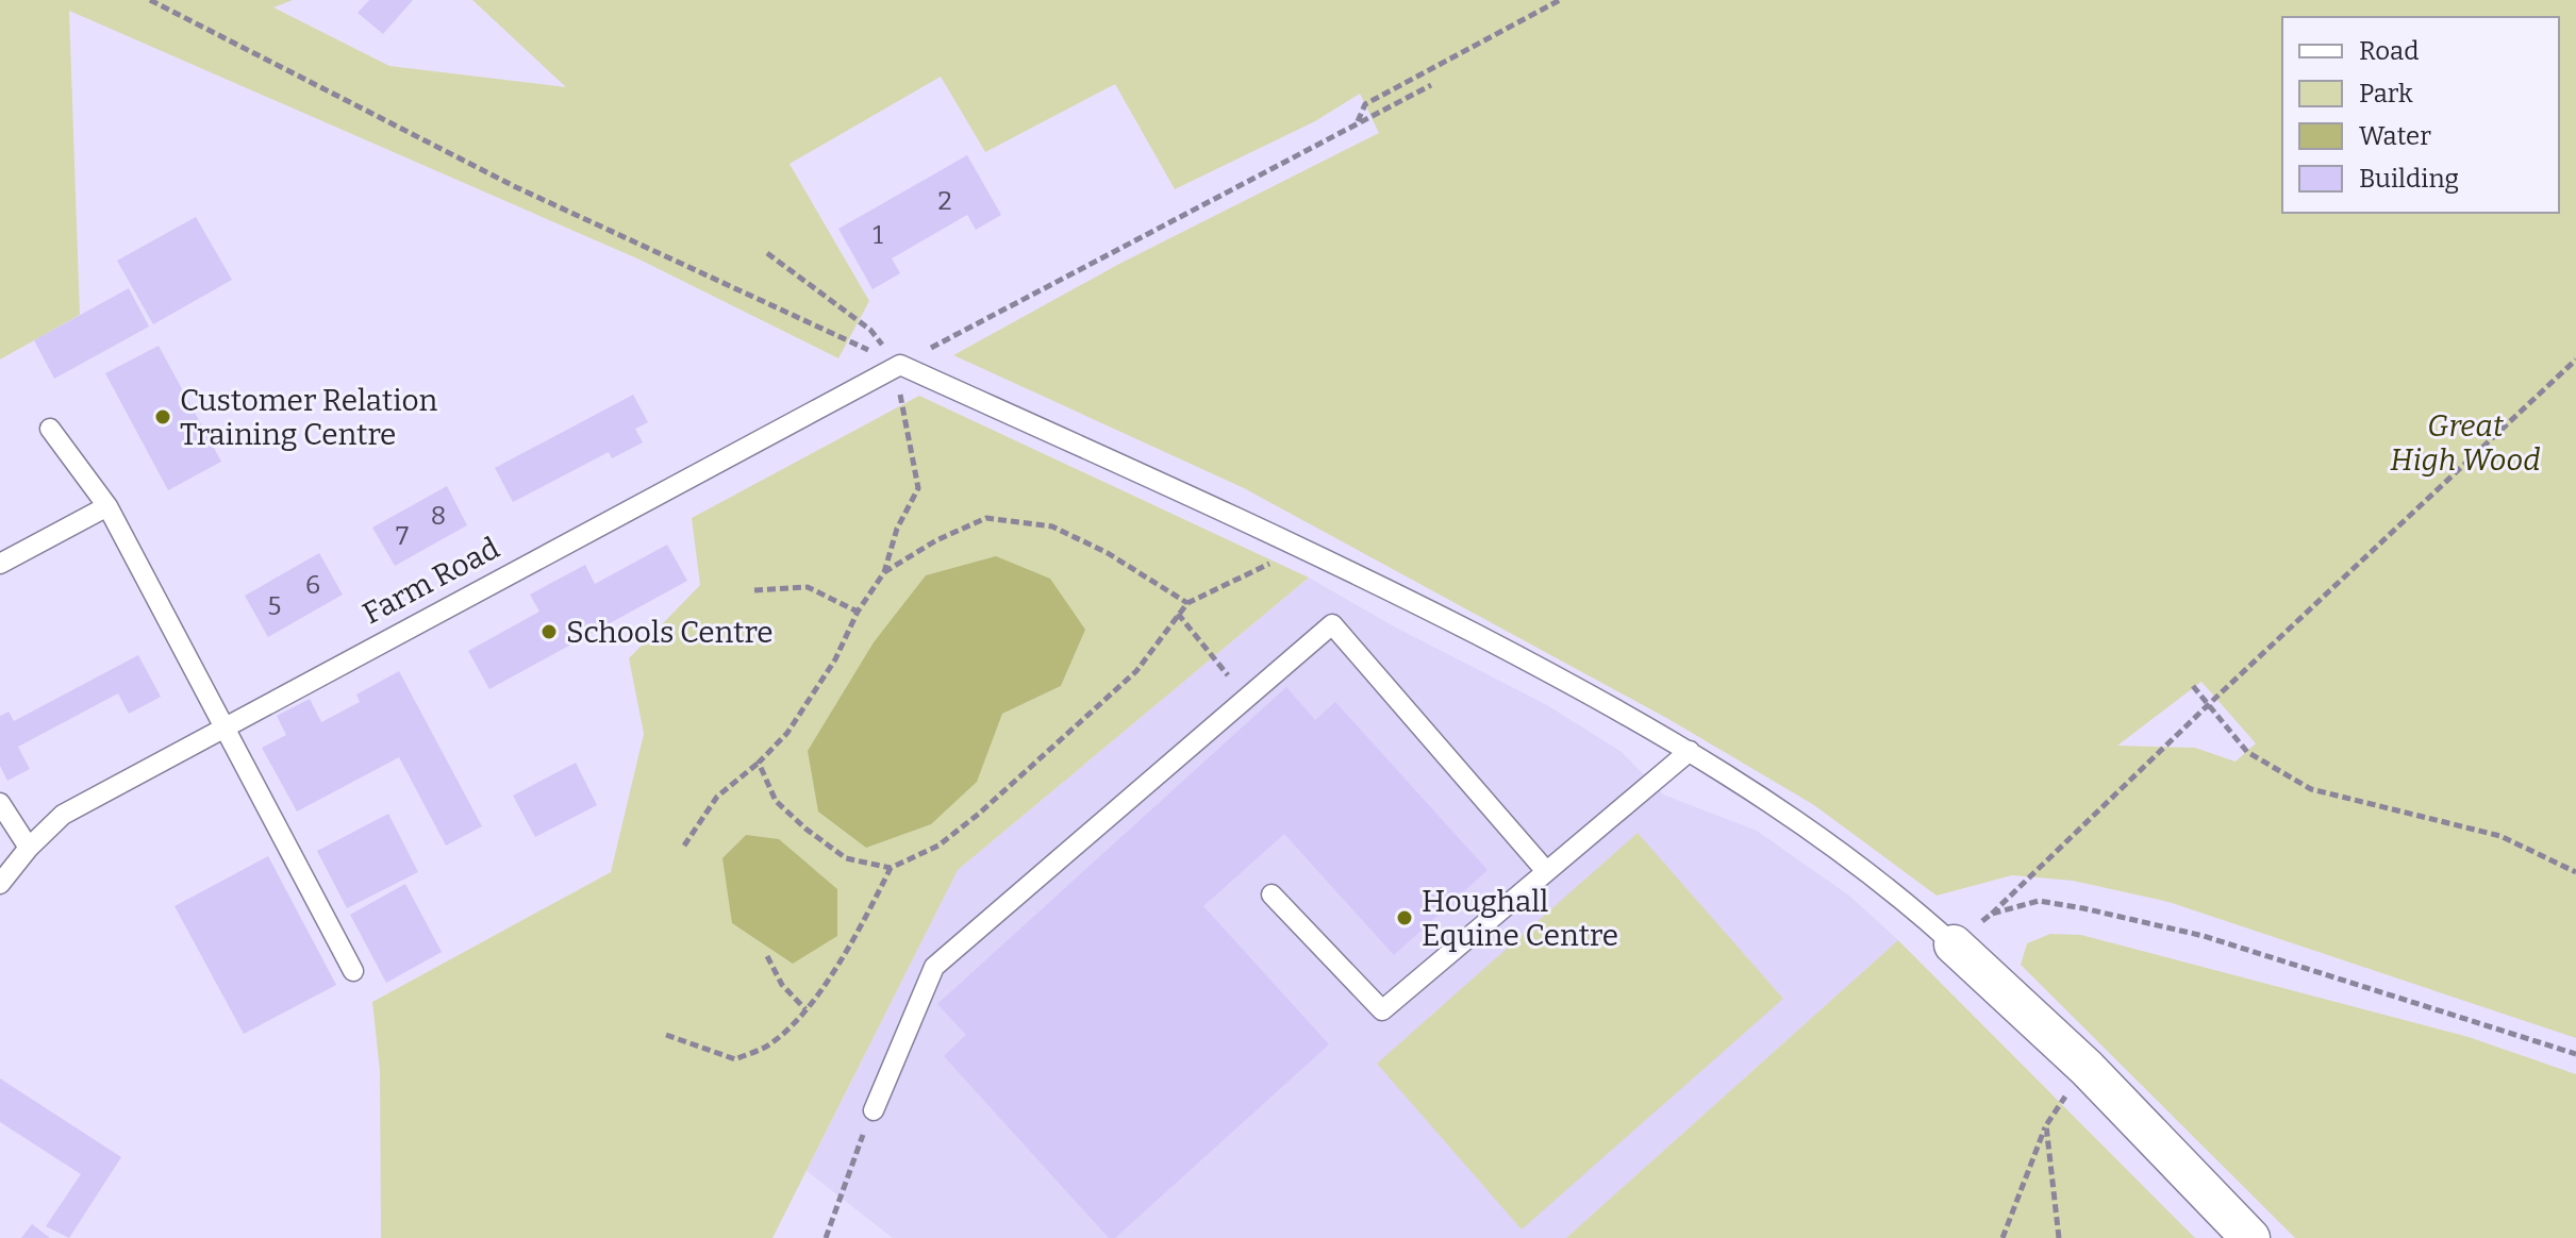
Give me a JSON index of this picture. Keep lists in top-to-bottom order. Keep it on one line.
{"streets":{"lane":["Farm Road"]},"parks":["Great High Wood"],"places":["Customer Relation Training Centre","Schools Centre","Houghall Equine Centre"],"house_numbers":["2","1","8","7","6","5"],"legend":["Road","Park","Water","Building"]}
